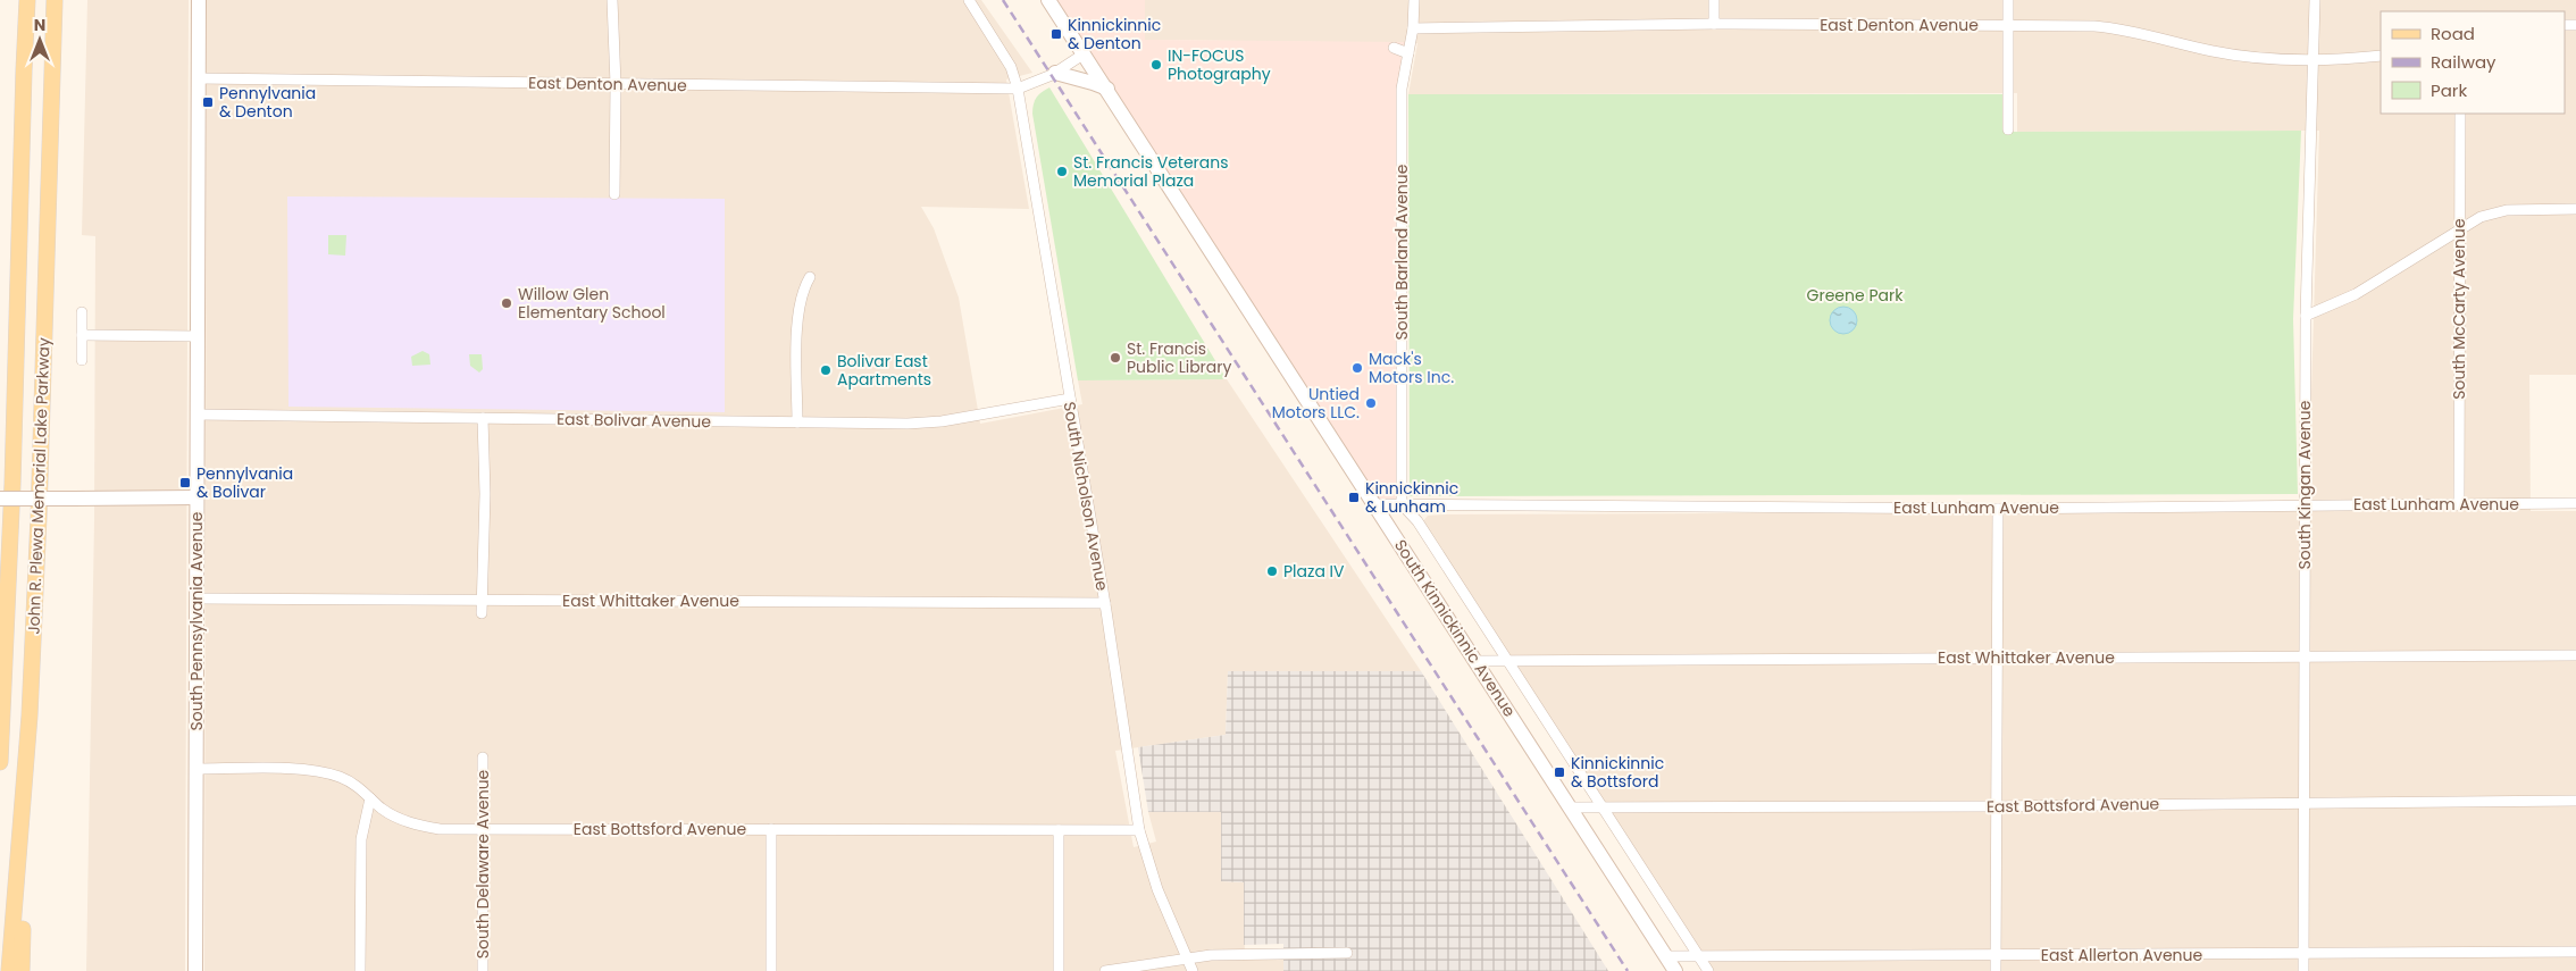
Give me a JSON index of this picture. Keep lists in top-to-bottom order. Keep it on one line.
{"streets":{"main road":["John R. Plewa Memorial Lake Parkway"],"street":["East Denton Avenue","South Barland Avenue","South McCarty Avenue","East Bolivar Avenue","South Kingan Avenue","South Nicholson Avenue","East Lunham Avenue","East Whittaker Avenue","South Pennsylvania Avenue","South Kinnickinnic Avenue","East Bottsford Avenue","South Delaware Avenue","East Allerton Avenue"]},"crossings":[["East Denton Avenue","South Barland Avenue"],["East Denton Avenue","South Kingan Avenue"],["East Denton Avenue","South Nicholson Avenue"],["East Denton Avenue","South Pennsylvania Avenue"],["South Barland Avenue","East Lunham Avenue"],["South Barland Avenue","South Kinnickinnic Avenue"],["South McCarty Avenue","East Lunham Avenue"],["East Bolivar Avenue","South Nicholson Avenue"],["East Bolivar Avenue","South Pennsylvania Avenue"],["South Kingan Avenue","East Lunham Avenue"],["South Kingan Avenue","East Whittaker Avenue"],["South Kingan Avenue","East Bottsford Avenue"],["South Kingan Avenue","East Allerton Avenue"],["South Nicholson Avenue","East Whittaker Avenue"],["South Nicholson Avenue","East Bottsford Avenue"],["East Lunham Avenue","South Kinnickinnic Avenue"],["East Whittaker Avenue","South Pennsylvania Avenue"],["East Whittaker Avenue","South Kinnickinnic Avenue"],["South Pennsylvania Avenue","East Bottsford Avenue"],["South Kinnickinnic Avenue","East Bottsford Avenue"],["South Kinnickinnic Avenue","East Allerton Avenue"],["East Bottsford Avenue","South Delaware Avenue"]],"parks":["Greene Park"],"places":{"transit":["Kinnickinnic & Denton","Pennylvania & Denton","Pennylvania & Bolivar","Kinnickinnic & Lunham","Kinnickinnic & Bottsford"],"other":["IN-FOCUS Photography","St. Francis Veterans Memorial Plaza","Willow Glen Elementary School","St. Francis Public Library","Mack's Motors Inc.","Bolivar East Apartments","Untied Motors LLC.","Plaza IV"]},"legend":["Road","Railway","Park"],"north":"top"}
